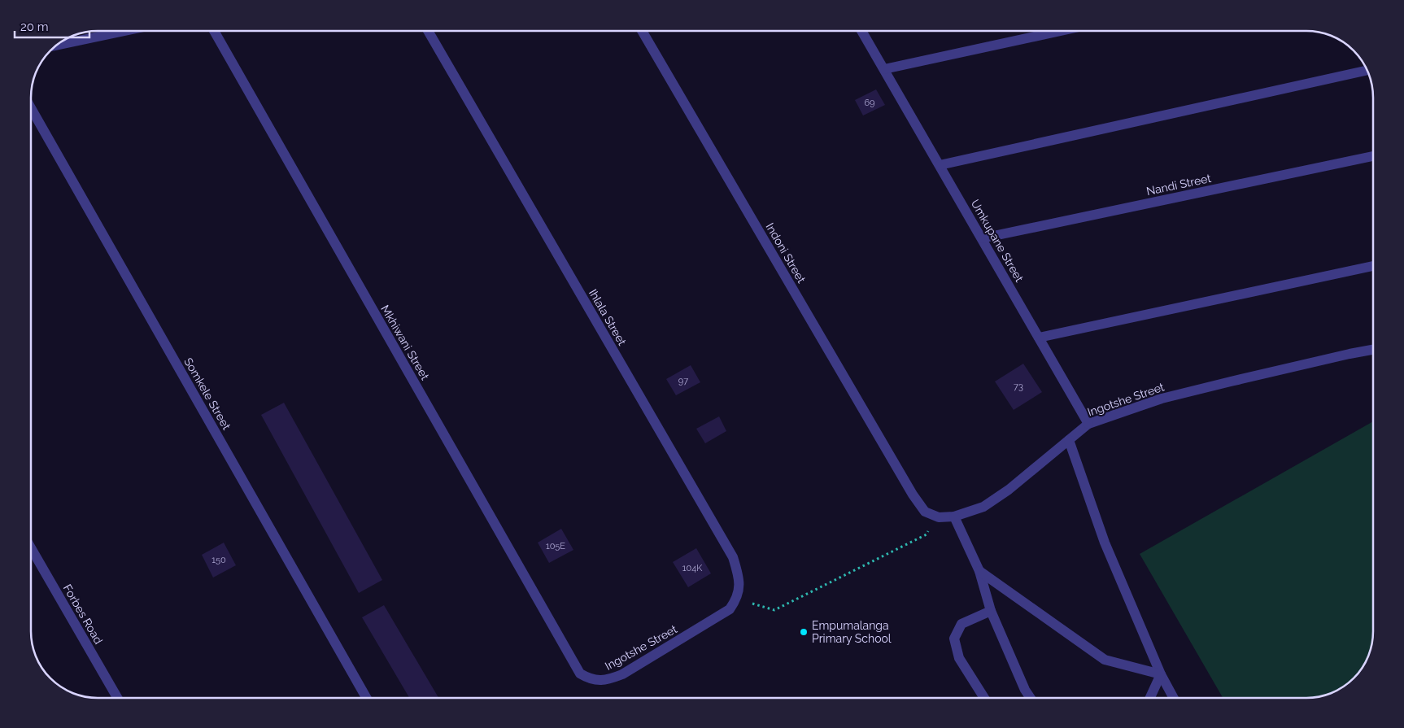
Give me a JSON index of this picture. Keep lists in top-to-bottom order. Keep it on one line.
{"streets":{"street":["Nandi Street","Umkupane Street","Indoni Street","Ihlala Street","Mkhiwani Street","Somkele Street","Ingotshe Street","Forbes Road"]},"crossings":[["Nandi Street","Umkupane Street"],["Umkupane Street","Ingotshe Street"],["Indoni Street","Ingotshe Street"],["Ihlala Street","Ingotshe Street"],["Mkhiwani Street","Ingotshe Street"]],"places":["Empumalanga Primary School"],"house_numbers":["69","97","73","105E","150","104K"],"scale_bar":"20 m"}
